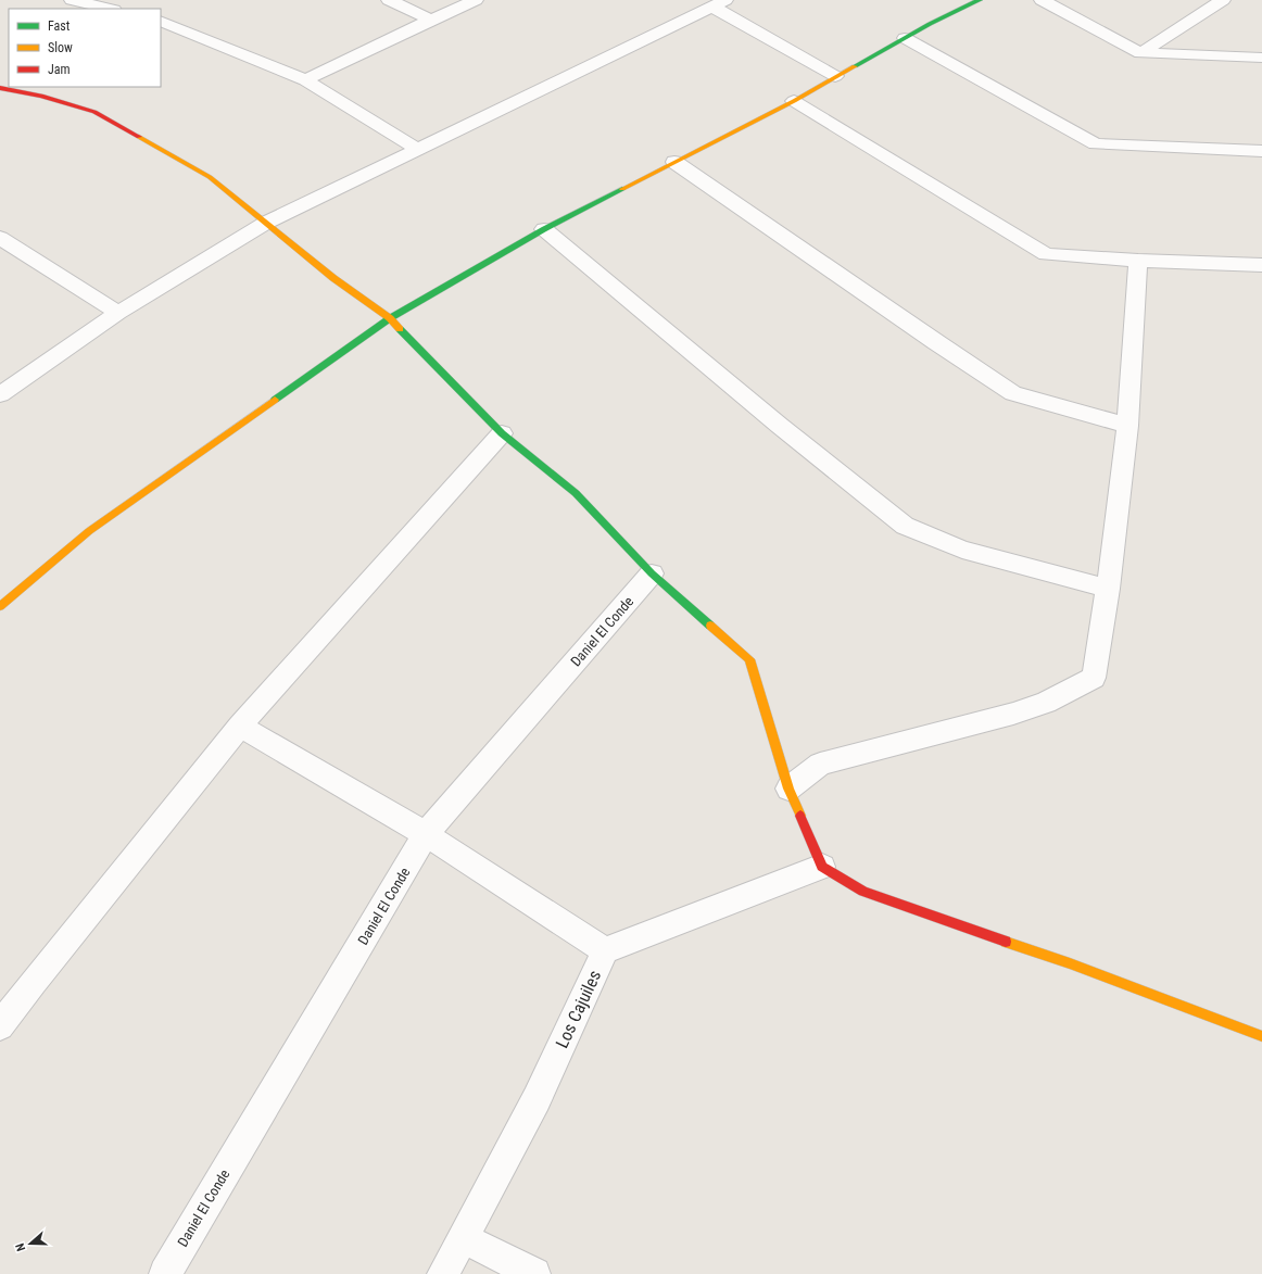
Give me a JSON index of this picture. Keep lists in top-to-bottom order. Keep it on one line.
{"streets":{"street":["Daniel El Conde","Los Cajuiles"]},"legend":["Fast","Slow","Jam"],"north":"left"}
